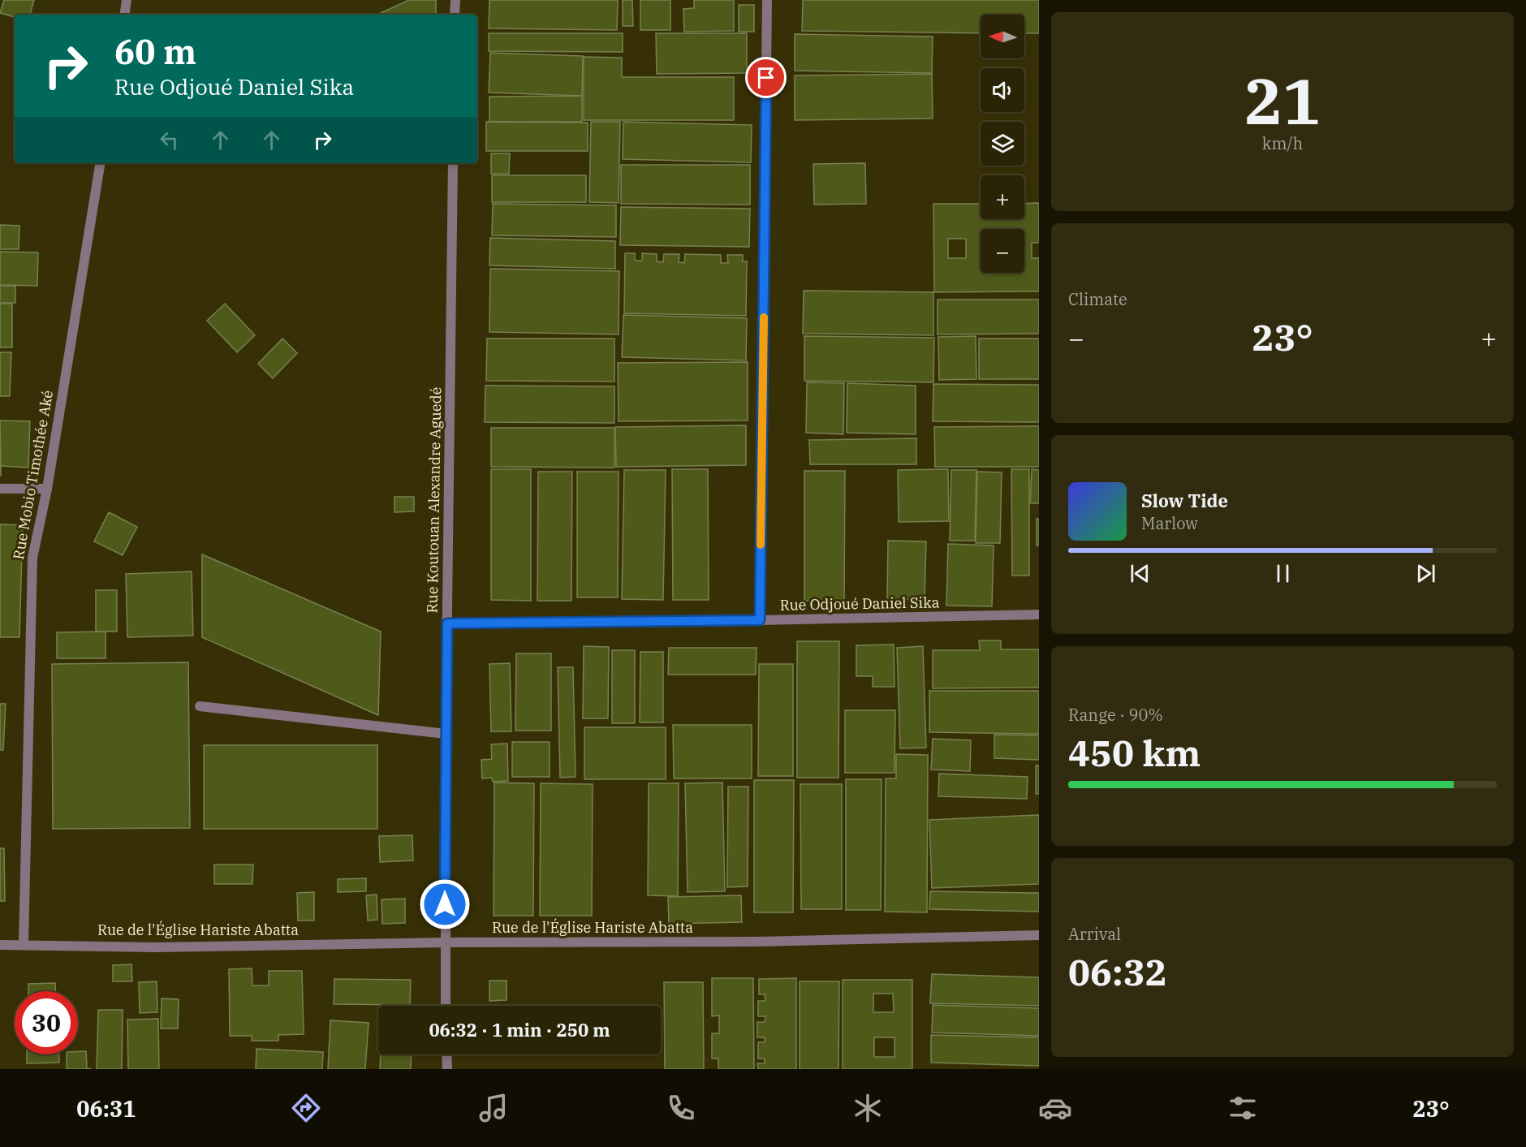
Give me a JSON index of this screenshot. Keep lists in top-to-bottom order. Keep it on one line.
{"streets":{"street":["Rue Mobio Timothée Aké","Rue Koutouan Alexandre Aguedé","Rue Odjoué Daniel Sika","Rue de l'Église Hariste Abatta"]},"crossings":[["Rue Mobio Timothée Aké","Rue de l'Église Hariste Abatta"],["Rue Koutouan Alexandre Aguedé","Rue Odjoué Daniel Sika"],["Rue Koutouan Alexandre Aguedé","Rue de l'Église Hariste Abatta"]],"north":"left","page":{"tile":[["21","km/h"],"Climate",["Range · 90%","450 km"],["Arrival","06:32"]],"map_buttons":["+","−"],"turn":["60 m","Rue Odjoué Daniel Sika"],"heat":["−","23°","+"],"song":["Slow Tide","Marlow"],"limit":"30","trip":"06:32 · 1 min · 250 m","tabs":["06:31","23°"]}}
